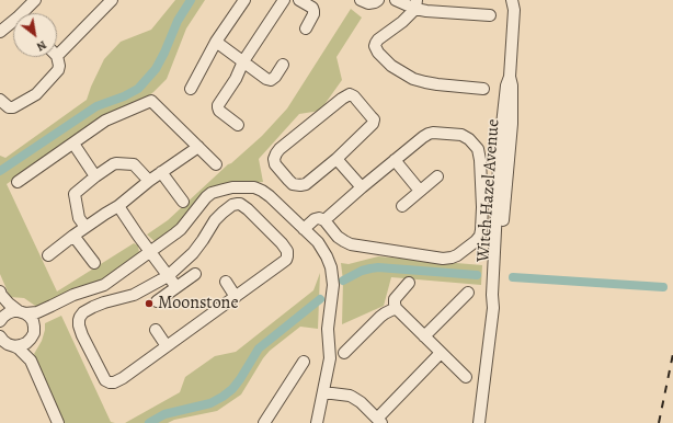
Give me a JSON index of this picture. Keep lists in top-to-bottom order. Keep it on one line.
{"streets":{"street":["Witch Hazel Avenue"]},"places":["Moonstone"],"north":"bottom right"}
